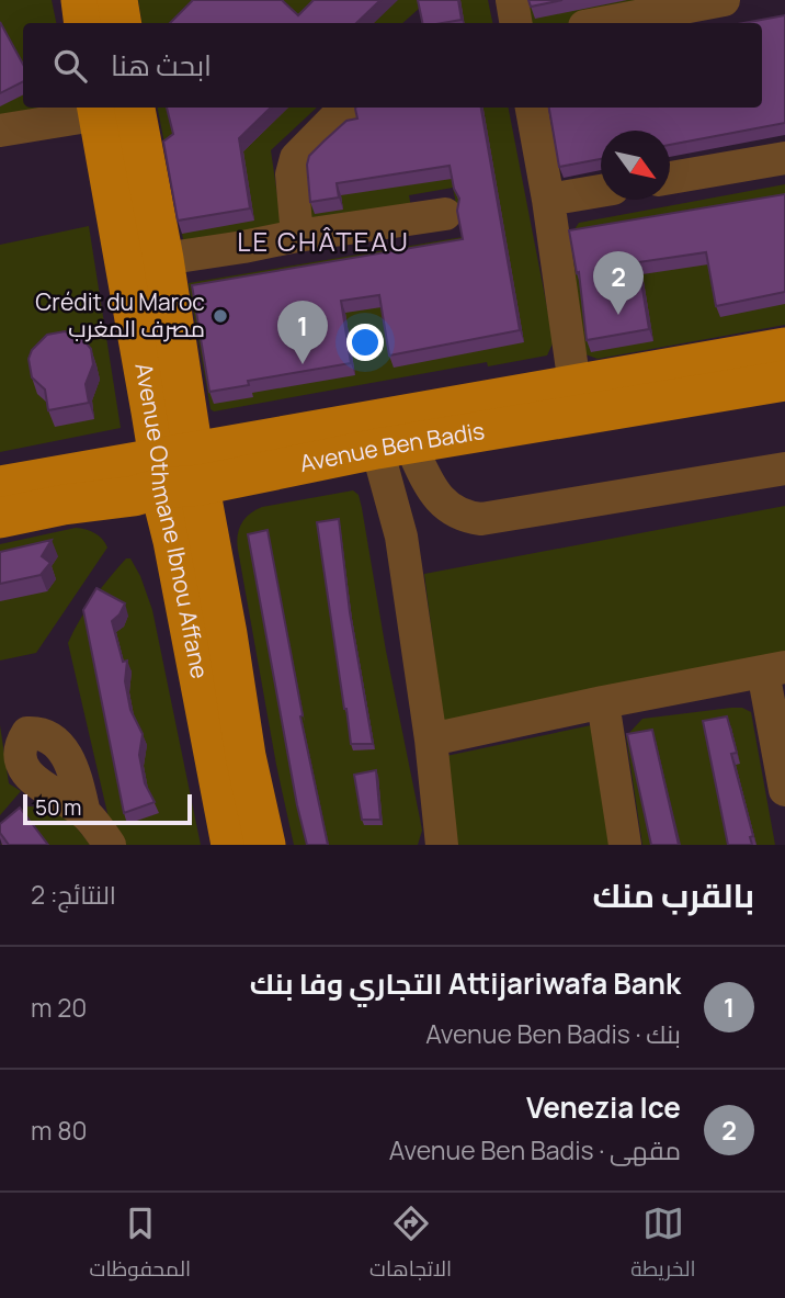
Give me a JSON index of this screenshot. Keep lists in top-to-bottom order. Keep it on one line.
{"streets":{"main road":["Avenue Ben Badis","Avenue Othmane Ibnou Affane"]},"crossings":[["Avenue Ben Badis","Avenue Othmane Ibnou Affane"]],"districts":["LE CHÂTEAU"],"places":["Crédit du Maroc مصرف المغرب"],"scale_bar":"50 m","north":"bottom right","page":{"search":"ابحث هنا","pins":["2","1"],"scale":"50 m","heading":["بالقرب منك","النتائج: 2"],"list":[{"mark":"1","name":"Attijariwafa Bank التجاري وفا بنك","note":"بنك · Avenue Ben Badis","value":"20 m"},{"mark":"2","name":"Venezia Ice","note":"مقهى · Avenue Ben Badis","value":"80 m"}],"nav":["الخريطة","الاتجاهات","المحفوظات"]}}
